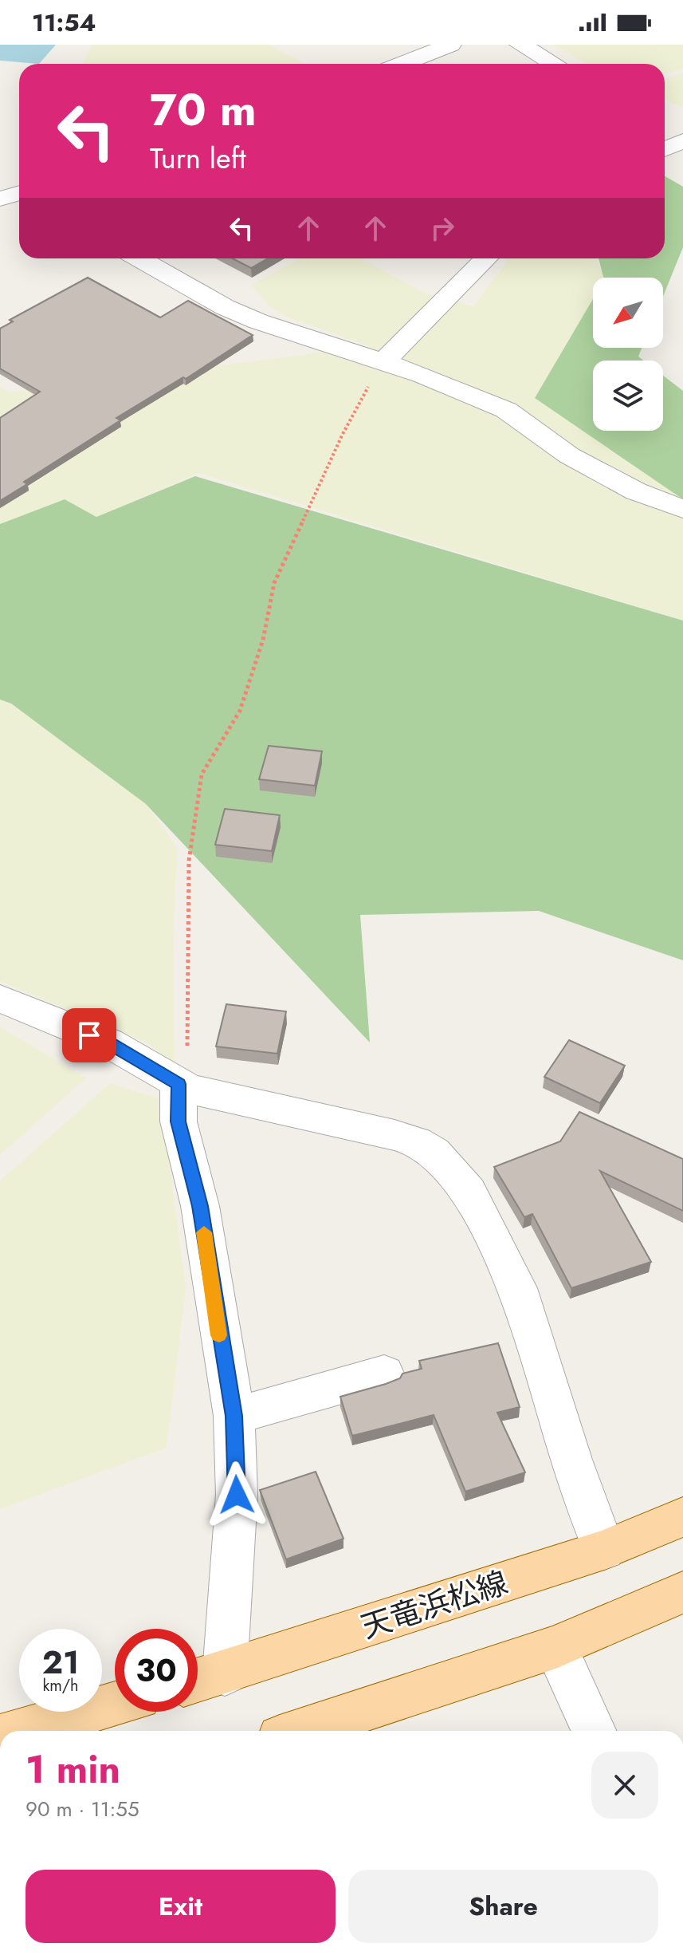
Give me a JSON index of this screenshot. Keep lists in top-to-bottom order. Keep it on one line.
{"streets":{"main road":["天竜浜松線"]},"north":"bottom left","page":{"status":"11:54","turn":["70 m","Turn left"],"speed":"21 km/h","limit":"30","heading":["1 min","90 m · 11:55"],"buttons":["Exit","Share"]}}
